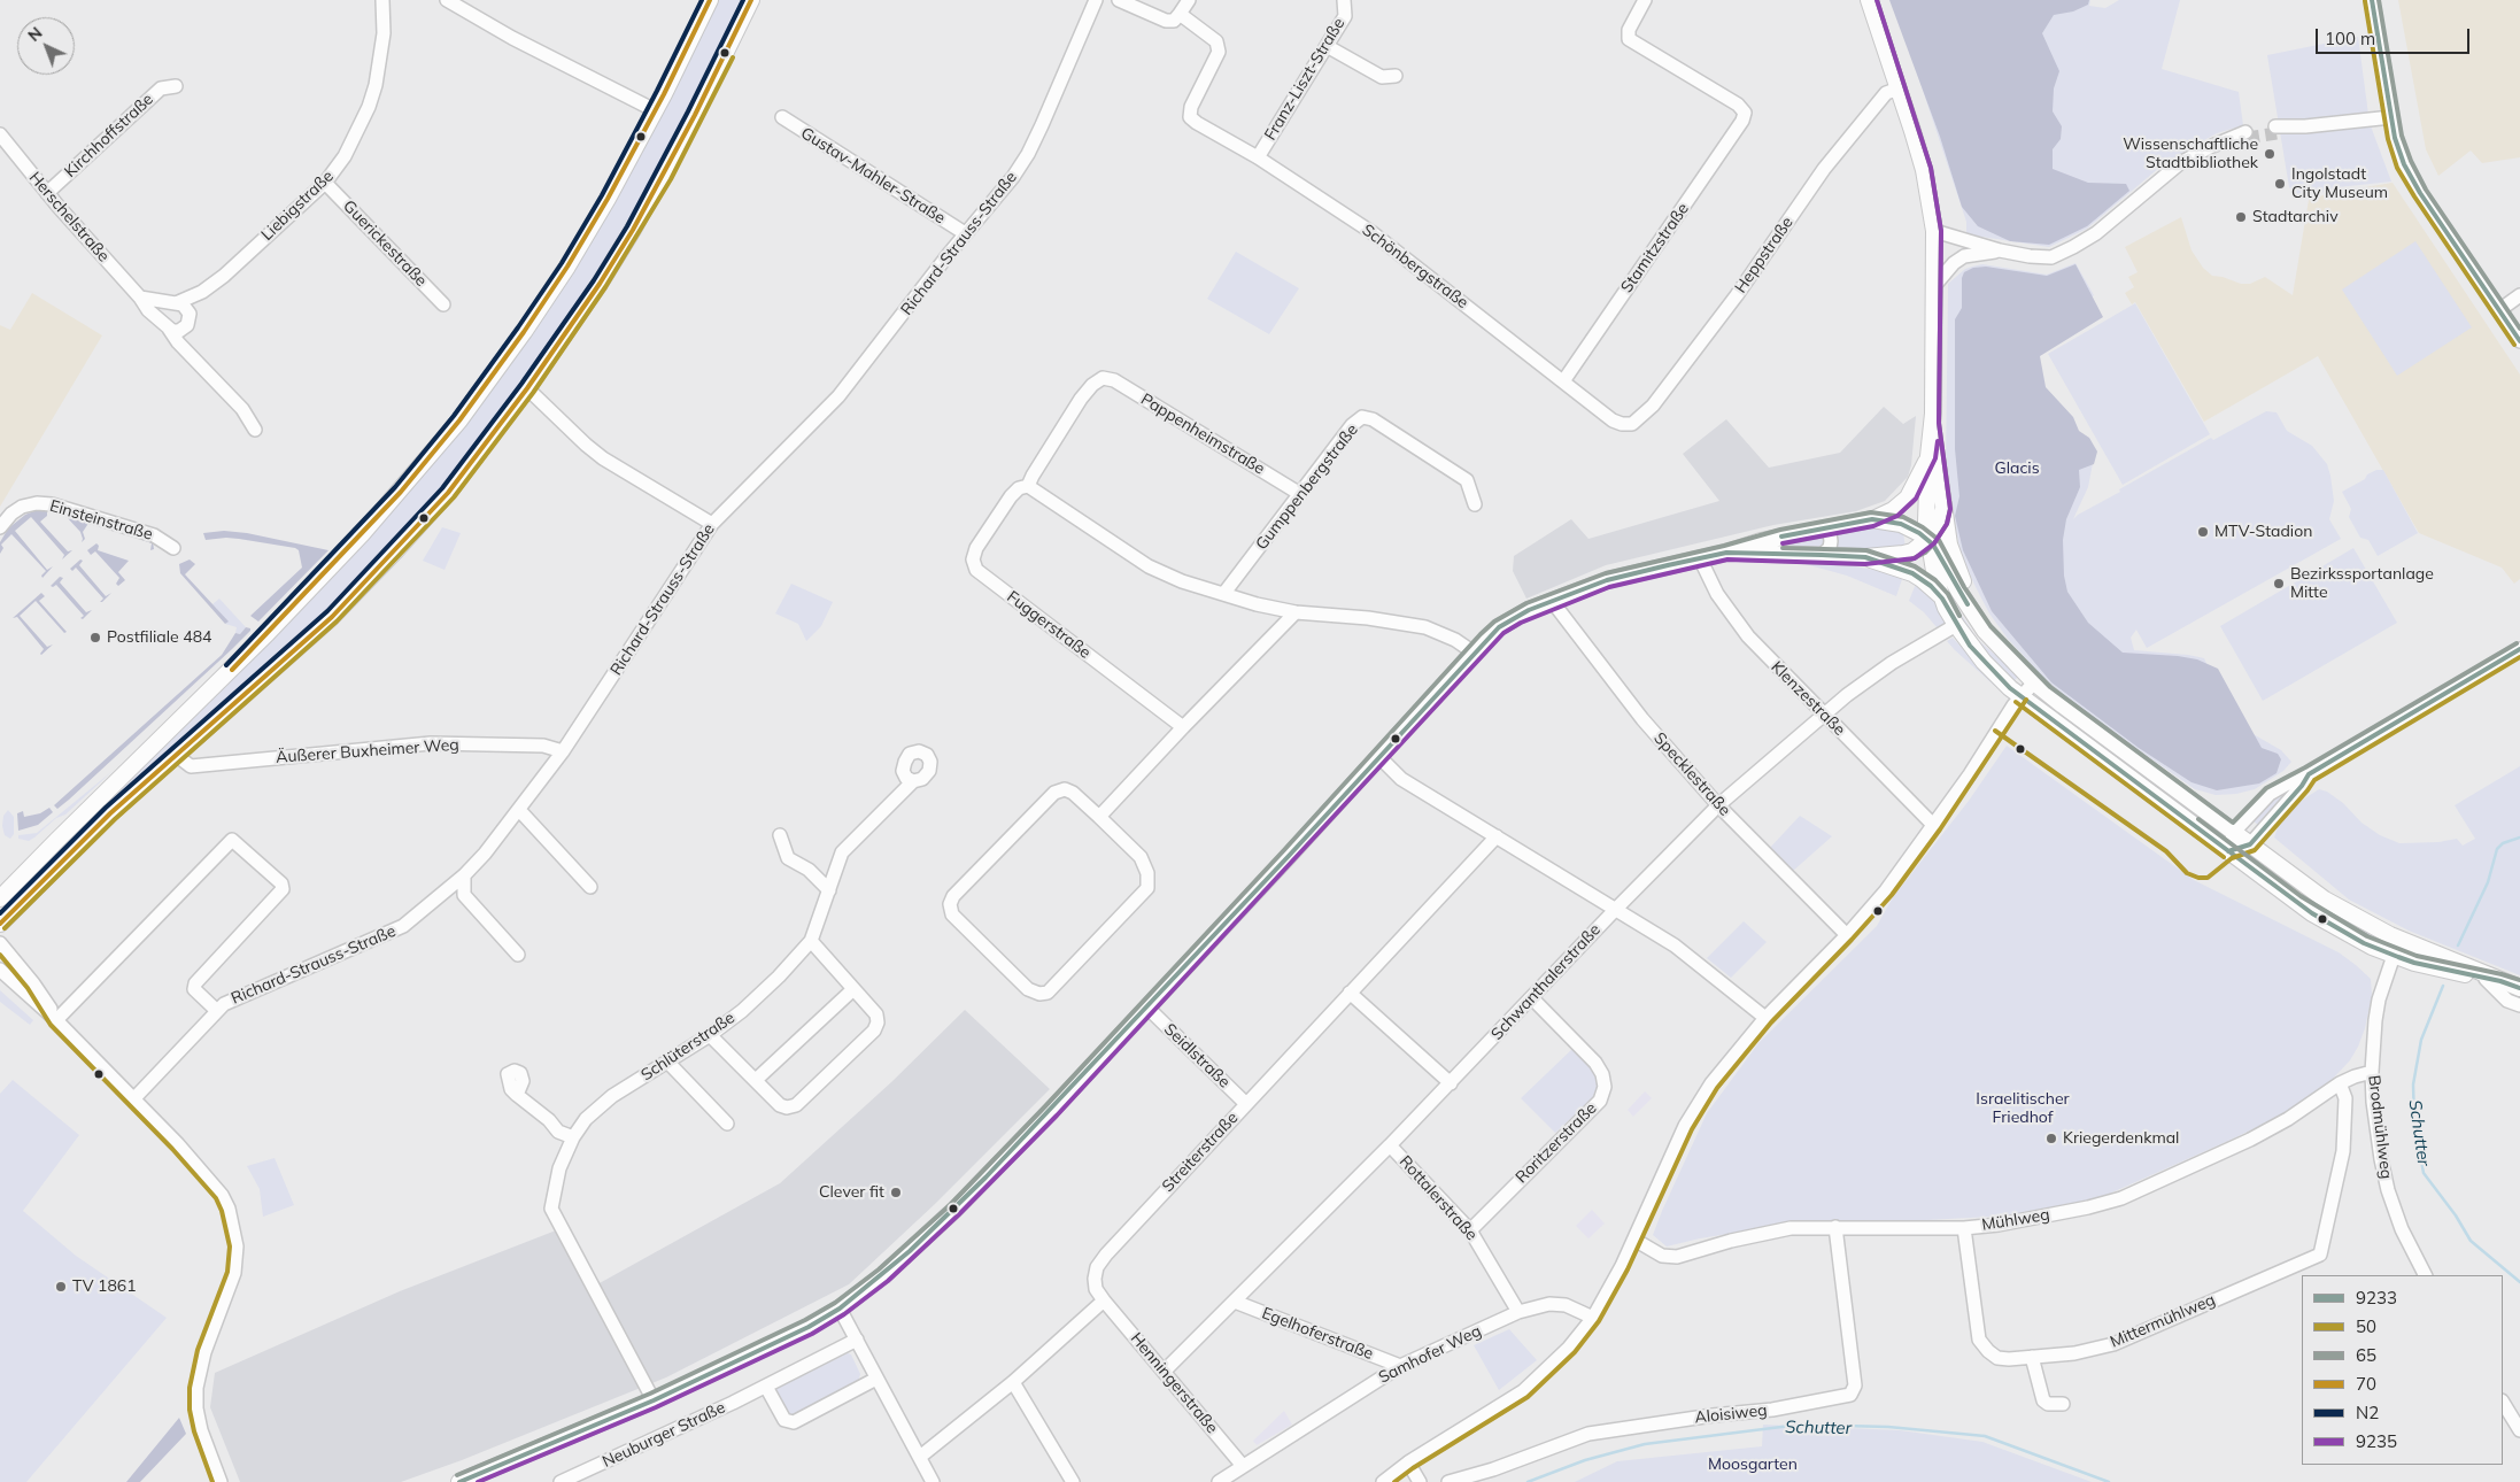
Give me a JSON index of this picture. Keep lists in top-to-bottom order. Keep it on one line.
{"streets":{"street":["Franz-Liszt-Straße","Kirchhoffstraße","Gustav-Mahler-Straße","Liebigstraße","Herschelstraße","Guerickestraße","Richard-Strauss-Straße","Stamitzstraße","Heppstraße","Schönbergstraße","Pappenheimstraße","Gumppenbergstraße","Einsteinstraße","Fuggerstraße","Klenzestraße","Äußerer Buxheimer Weg","Specklestraße","Schwanthalerstraße","Schlüterstraße","Seidlstraße","Brodmühlweg","Roritzerstraße","Streiterstraße","Rottalerstraße","Mühlweg","Mittermühlweg","Egelhoferstraße","Samhofer Weg","Henningerstraße","Aloisiweg","Neuburger Straße"]},"crossings":[["Franz-Liszt-Straße","Schönbergstraße"],["Kirchhoffstraße","Herschelstraße"],["Gustav-Mahler-Straße","Richard-Strauss-Straße"],["Liebigstraße","Herschelstraße"],["Liebigstraße","Guerickestraße"],["Richard-Strauss-Straße","Äußerer Buxheimer Weg"],["Stamitzstraße","Schönbergstraße"],["Heppstraße","Schönbergstraße"],["Pappenheimstraße","Gumppenbergstraße"],["Pappenheimstraße","Fuggerstraße"],["Klenzestraße","Schwanthalerstraße"],["Specklestraße","Schwanthalerstraße"],["Schwanthalerstraße","Roritzerstraße"],["Schwanthalerstraße","Rottalerstraße"],["Schwanthalerstraße","Egelhoferstraße"],["Schwanthalerstraße","Henningerstraße"],["Seidlstraße","Streiterstraße"],["Brodmühlweg","Mühlweg"],["Roritzerstraße","Rottalerstraße"],["Streiterstraße","Henningerstraße"],["Rottalerstraße","Samhofer Weg"],["Mühlweg","Mittermühlweg"],["Mühlweg","Aloisiweg"],["Egelhoferstraße","Samhofer Weg"],["Samhofer Weg","Henningerstraße"]],"water":["Schutter"],"parks":["Glacis","Israelitischer Friedhof","Moosgarten"],"places":["Wissenschaftliche Stadtbibliothek","Ingolstadt City Museum","Stadtarchiv","MTV-Stadion","Bezirkssportanlage Mitte","Postfiliale 484","Kriegerdenkmal","Clever fit","TV 1861"],"lines":["transit line 9233","transit line 65","transit line 70","transit line N2","transit line 9235","transit line 50"],"legend":["9233","50","65","70","N2","9235"],"scale_bar":"100 m","north":"top left"}
